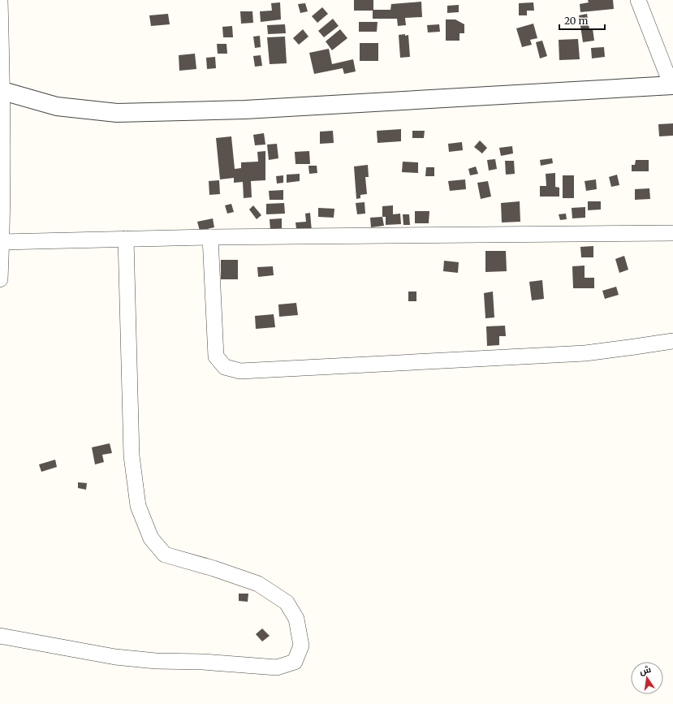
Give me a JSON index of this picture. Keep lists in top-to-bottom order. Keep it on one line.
{"scale_bar":"20 m","north":"top"}
